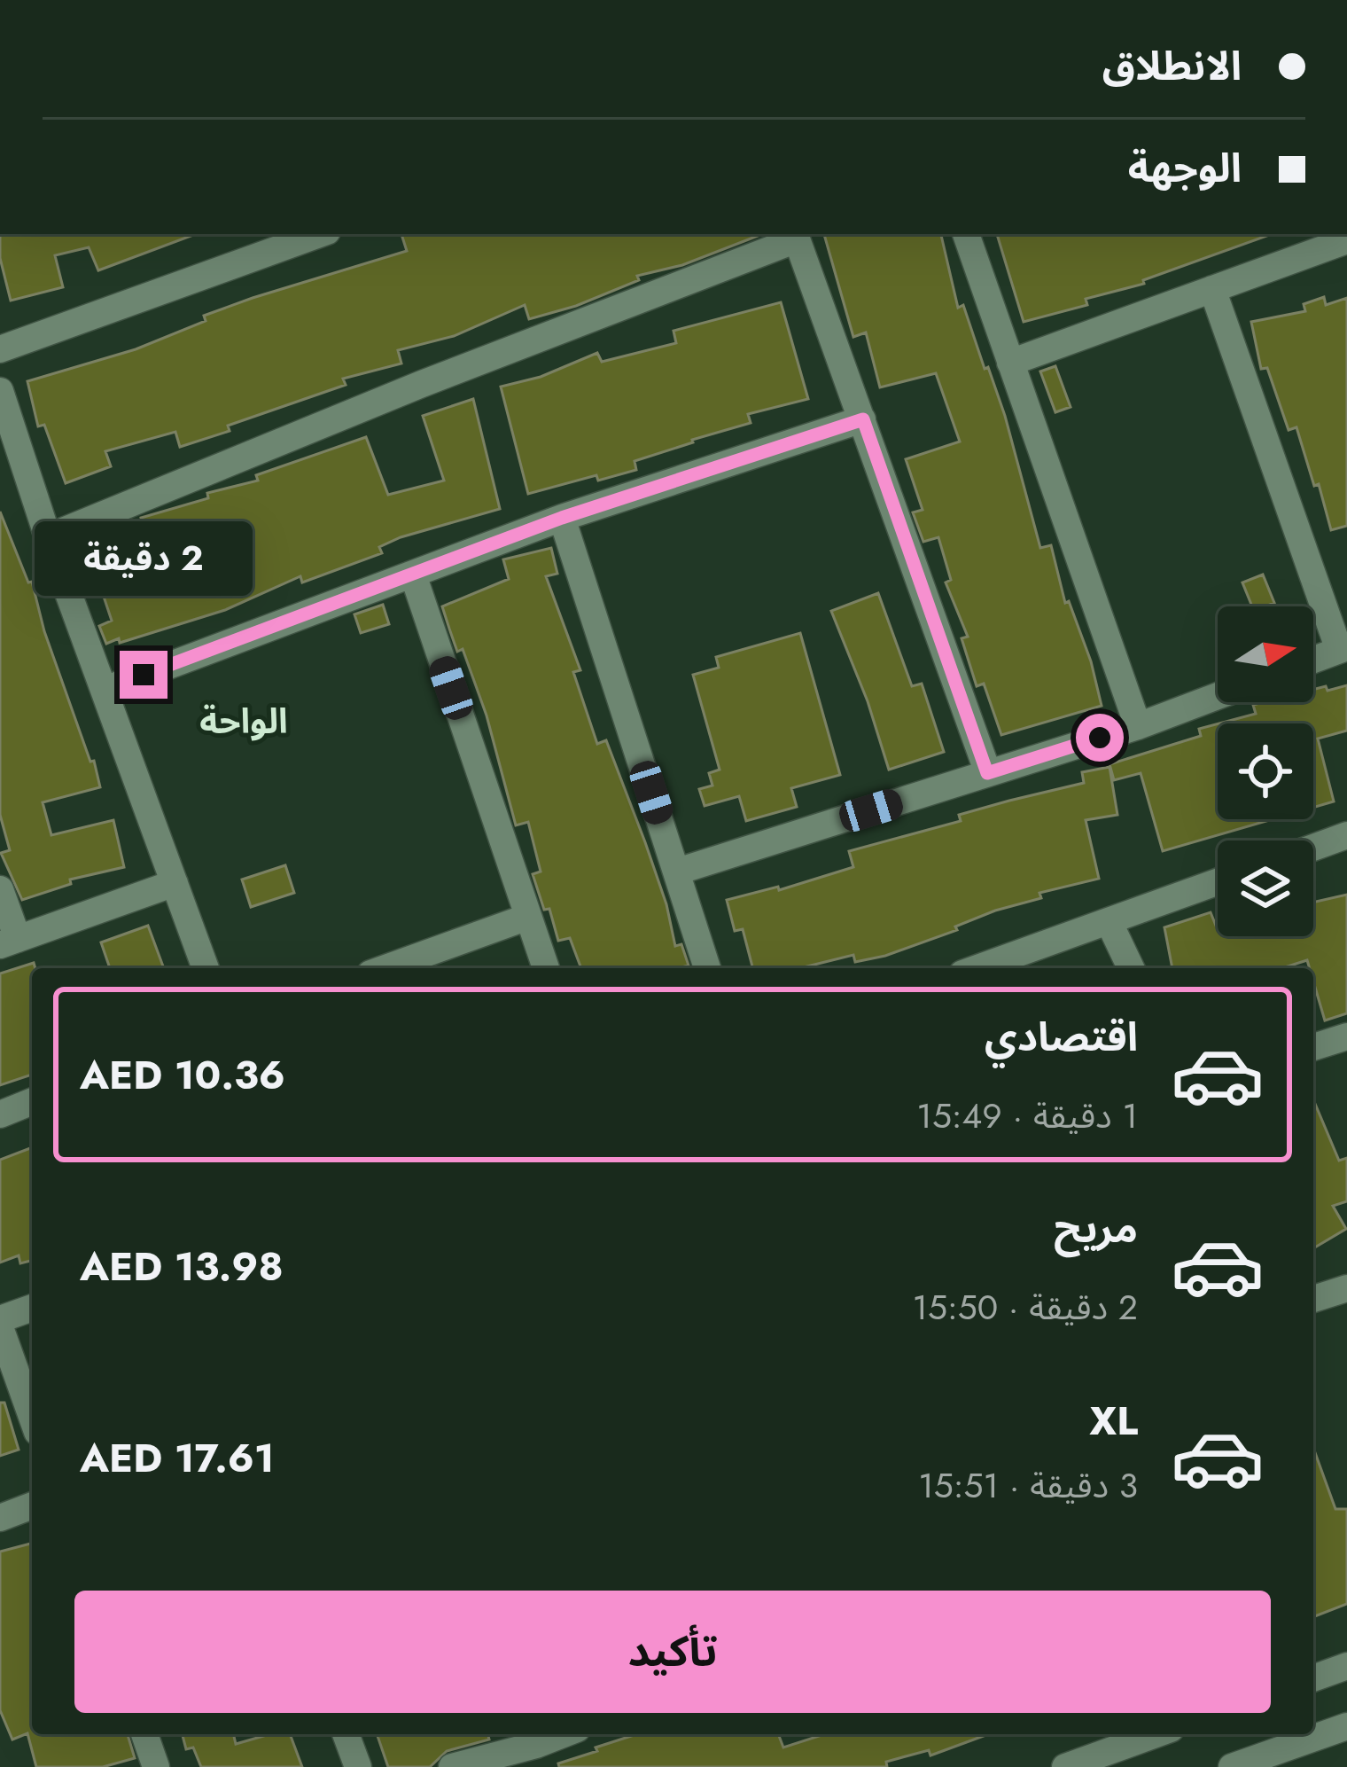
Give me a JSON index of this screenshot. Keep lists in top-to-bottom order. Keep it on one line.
{"districts":["الواحة"],"north":"right","page":{"banner":["الانطلاق","الوجهة"],"bubble":"2 دقيقة","list":[{"name":"اقتصادي","note":"1 دقيقة · 15:49","value":"AED 10.36"},{"name":"مريح","note":"2 دقيقة · 15:50","value":"AED 13.98"},{"name":"XL","note":"3 دقيقة · 15:51","value":"AED 17.61"}],"buttons":"تأكيد"}}
